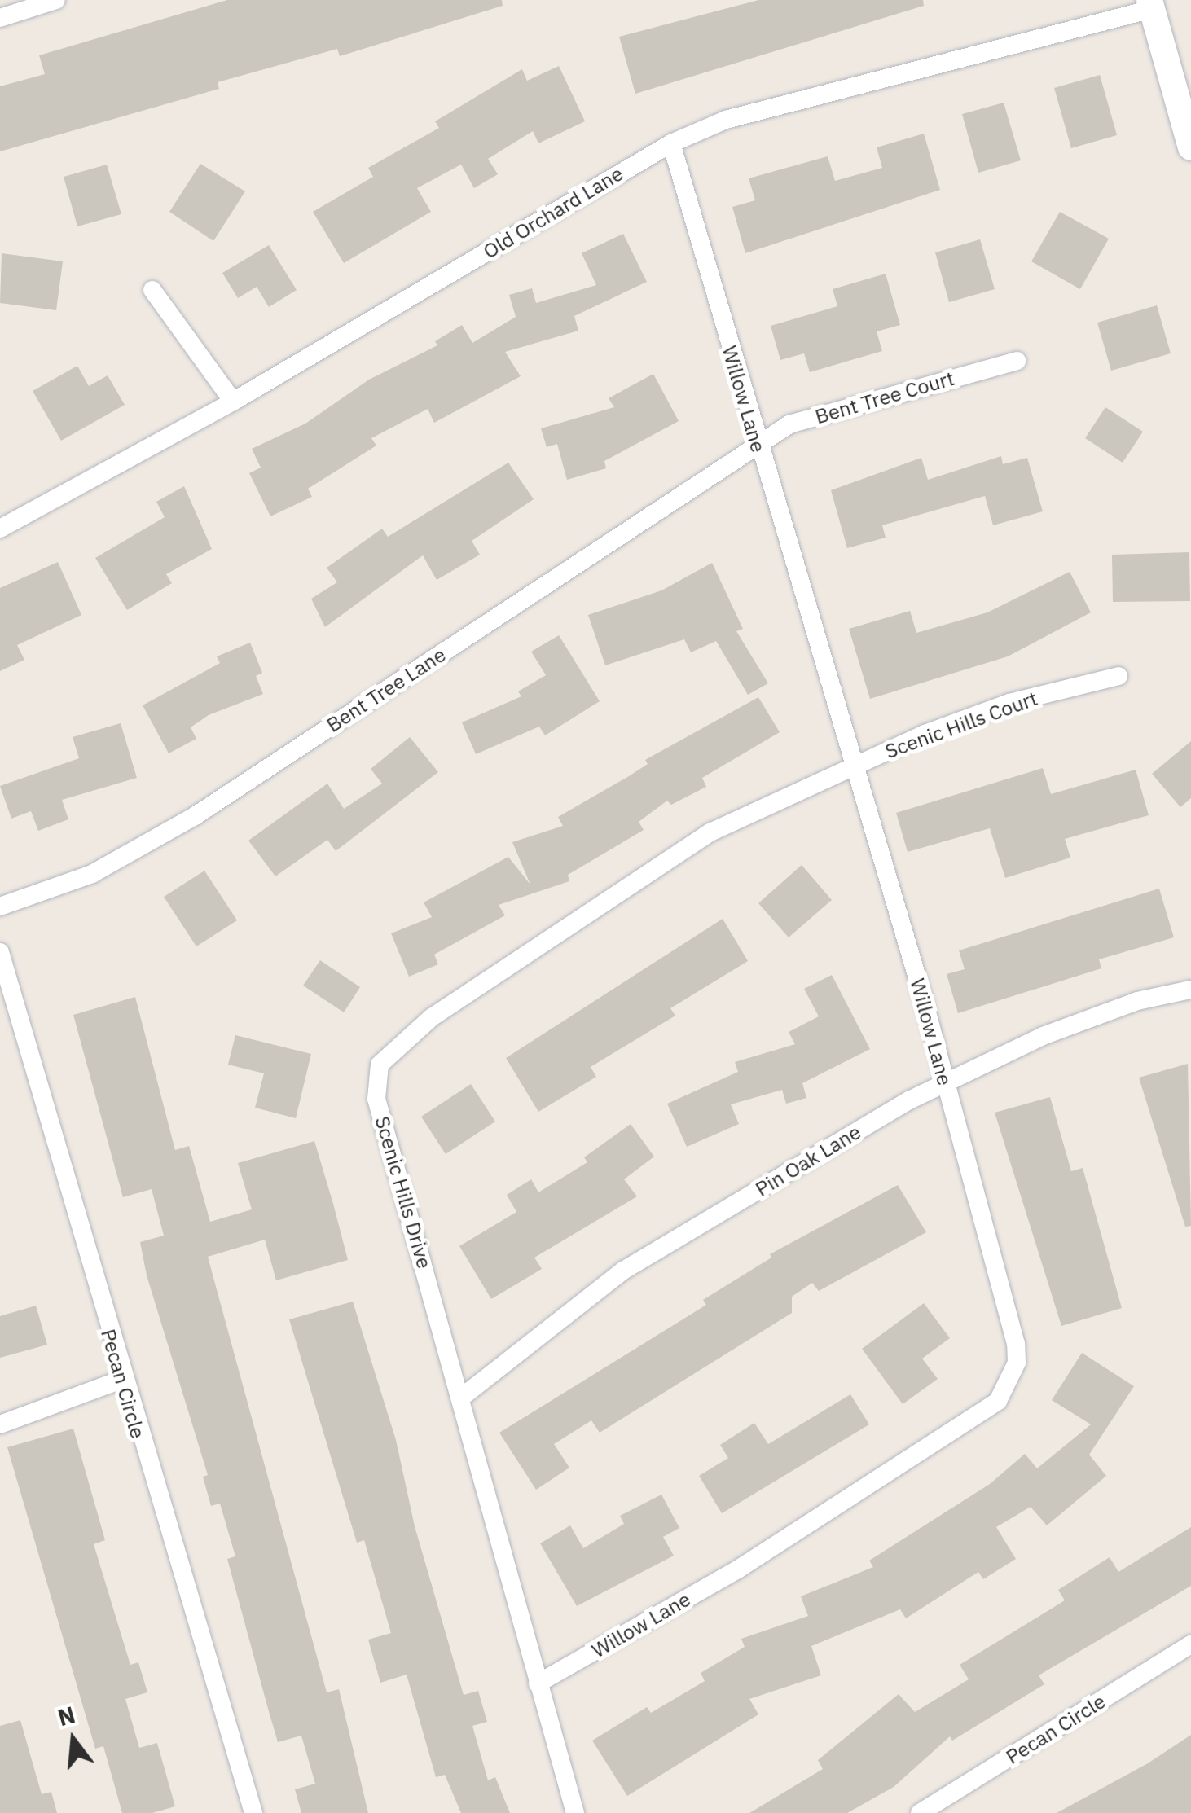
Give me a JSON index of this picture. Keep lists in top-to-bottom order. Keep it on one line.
{"streets":{"street":["Old Orchard Lane","Bent Tree Court","Willow Lane","Bent Tree Lane","Scenic Hills Court","Pin Oak Lane","Scenic Hills Drive","Pecan Circle"]},"crossings":[["Old Orchard Lane","Willow Lane"],["Bent Tree Court","Willow Lane"],["Bent Tree Court","Bent Tree Lane"],["Willow Lane","Bent Tree Lane"],["Willow Lane","Scenic Hills Court"],["Willow Lane","Pin Oak Lane"],["Willow Lane","Scenic Hills Drive"],["Scenic Hills Court","Scenic Hills Drive"],["Pin Oak Lane","Scenic Hills Drive"]],"north":"top"}
